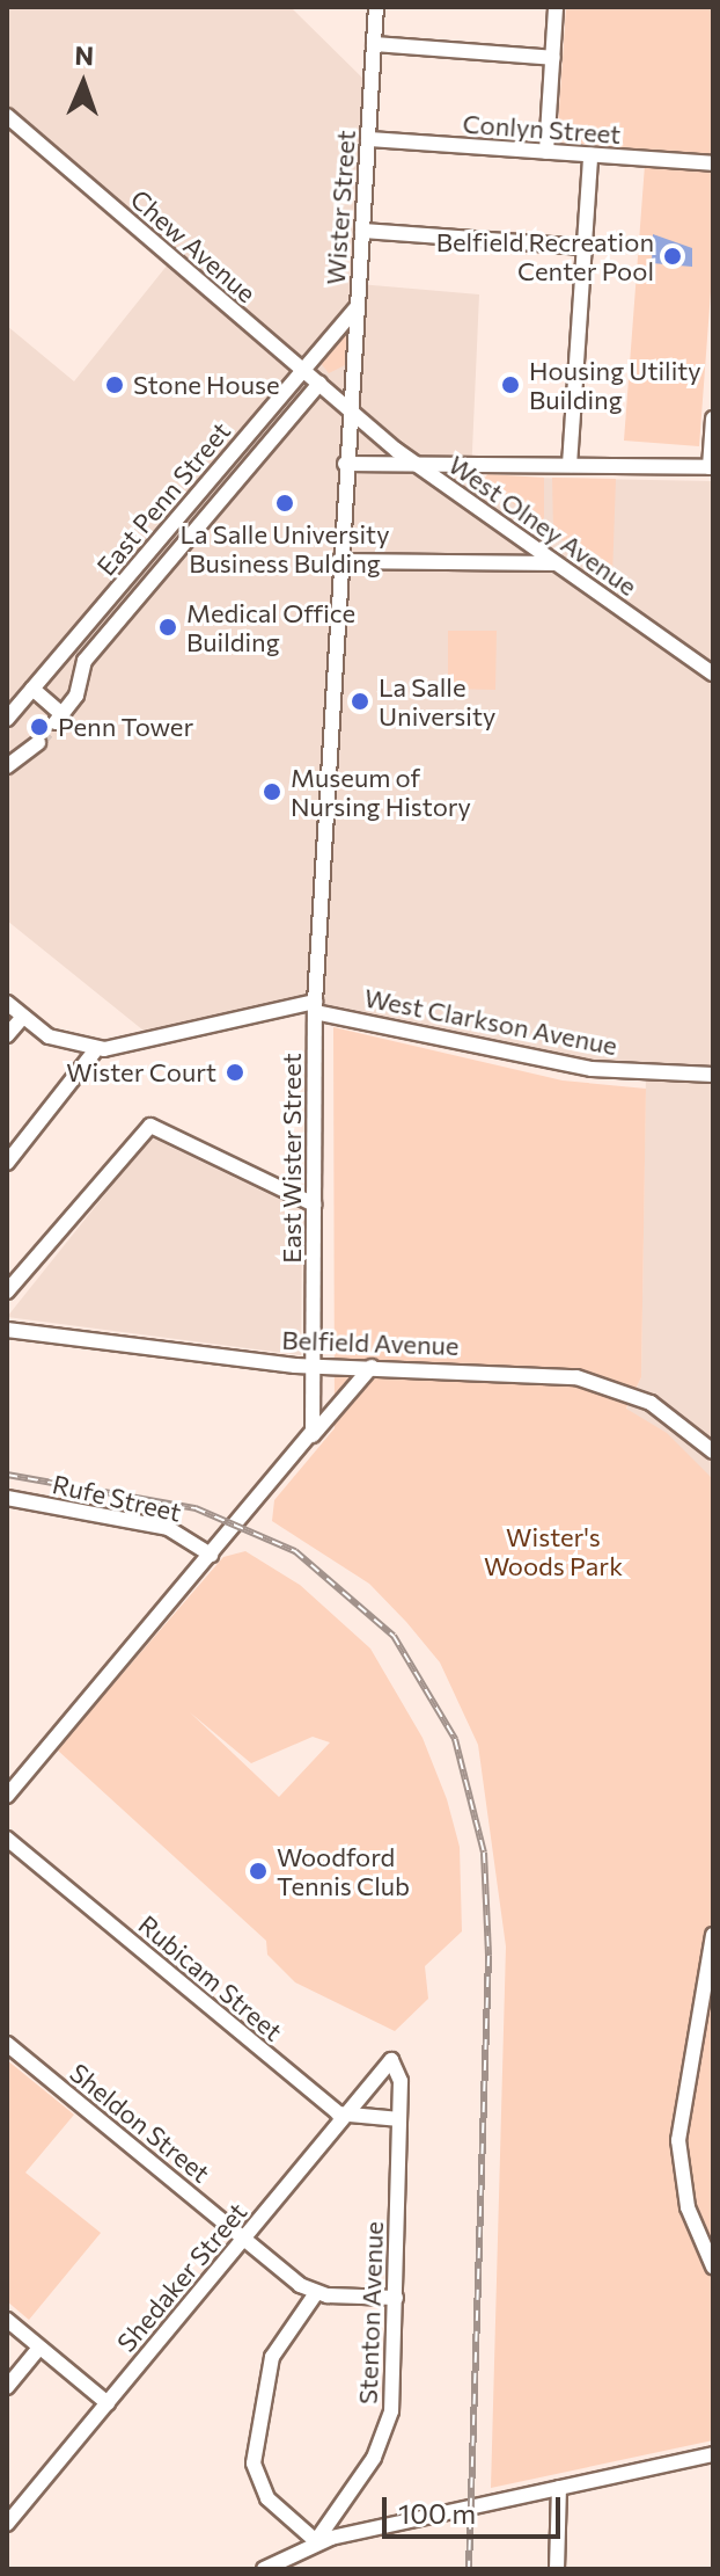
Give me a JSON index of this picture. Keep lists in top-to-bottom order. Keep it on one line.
{"streets":{"street":["Conlyn Street","Wister Street","Chew Avenue","East Penn Street","West Olney Avenue","West Clarkson Avenue","East Wister Street","Belfield Avenue","Rufe Street","Rubicam Street","Sheldon Street","Shedaker Street","Stenton Avenue"]},"crossings":[["Conlyn Street","Wister Street"],["Wister Street","Chew Avenue"],["Wister Street","East Penn Street"],["Wister Street","West Olney Avenue"],["Wister Street","East Wister Street"],["Chew Avenue","East Penn Street"],["Chew Avenue","West Olney Avenue"],["Chew Avenue","East Wister Street"],["West Olney Avenue","East Wister Street"],["West Clarkson Avenue","East Wister Street"],["East Wister Street","Belfield Avenue"],["Rubicam Street","Shedaker Street"],["Sheldon Street","Shedaker Street"],["Shedaker Street","Stenton Avenue"]],"parks":["Wister's Woods Park"],"places":["Belfield Recreation Center Pool","Stone House","Housing Utility Building","La Salle University Business Bulding","Medical Office Building","La Salle University","Penn Tower","Museum of Nursing History","Wister Court","Woodford Tennis Club"],"scale_bar":"100 m","north":"top"}
